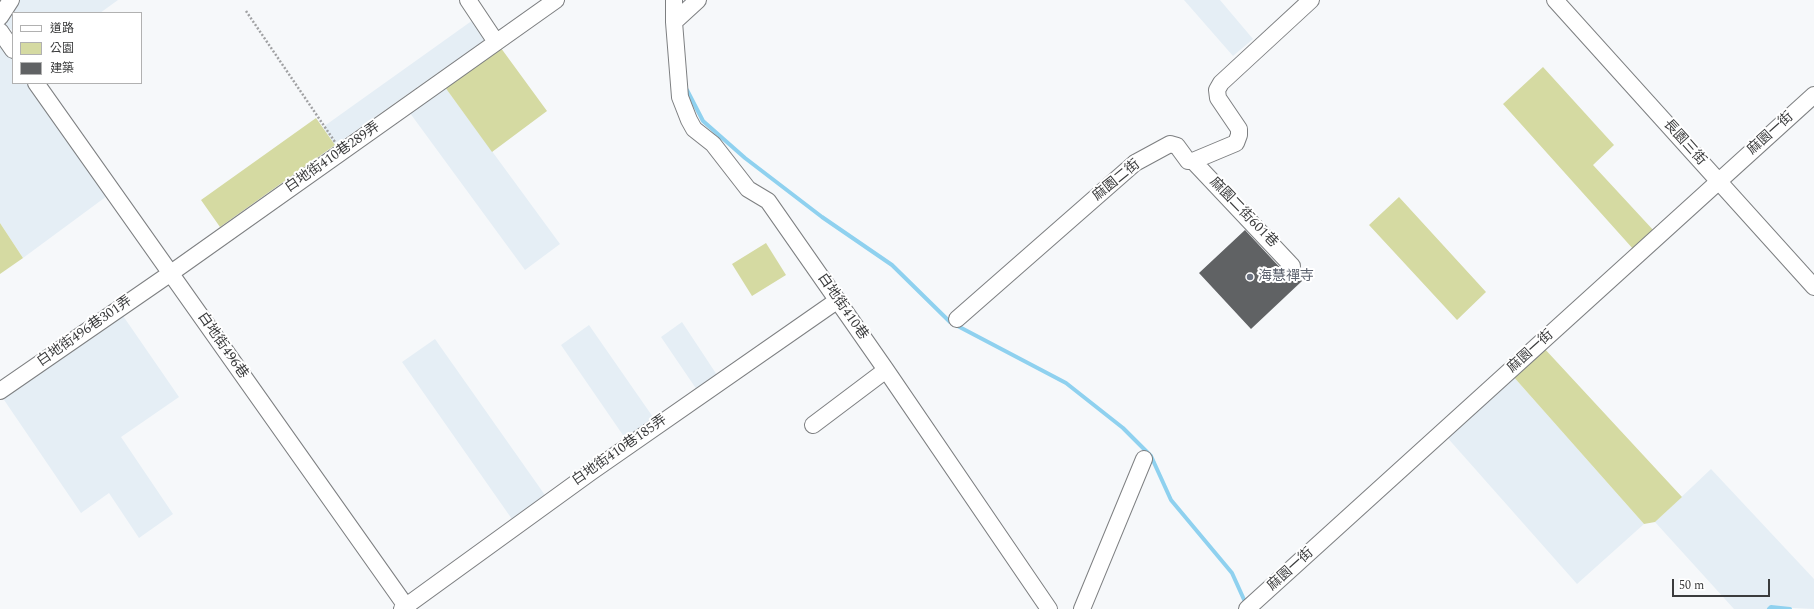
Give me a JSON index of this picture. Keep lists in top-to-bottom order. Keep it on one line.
{"streets":{"street":["麻園一街","長園三街","白地街410巷289弄","麻園二街","麻園二街601巷","白地街410巷","白地街496巷301弄","白地街496巷","白地街410巷185弄"]},"crossings":[["麻園一街","長園三街"],["白地街410巷289弄","白地街496巷301弄"],["白地街410巷289弄","白地街496巷"],["麻園二街","麻園二街601巷"],["白地街410巷","白地街410巷185弄"],["白地街496巷301弄","白地街496巷"],["白地街496巷","白地街410巷185弄"]],"places":["海慧禪寺"],"legend":["道路","公園","建築"],"scale_bar":"50 m"}
